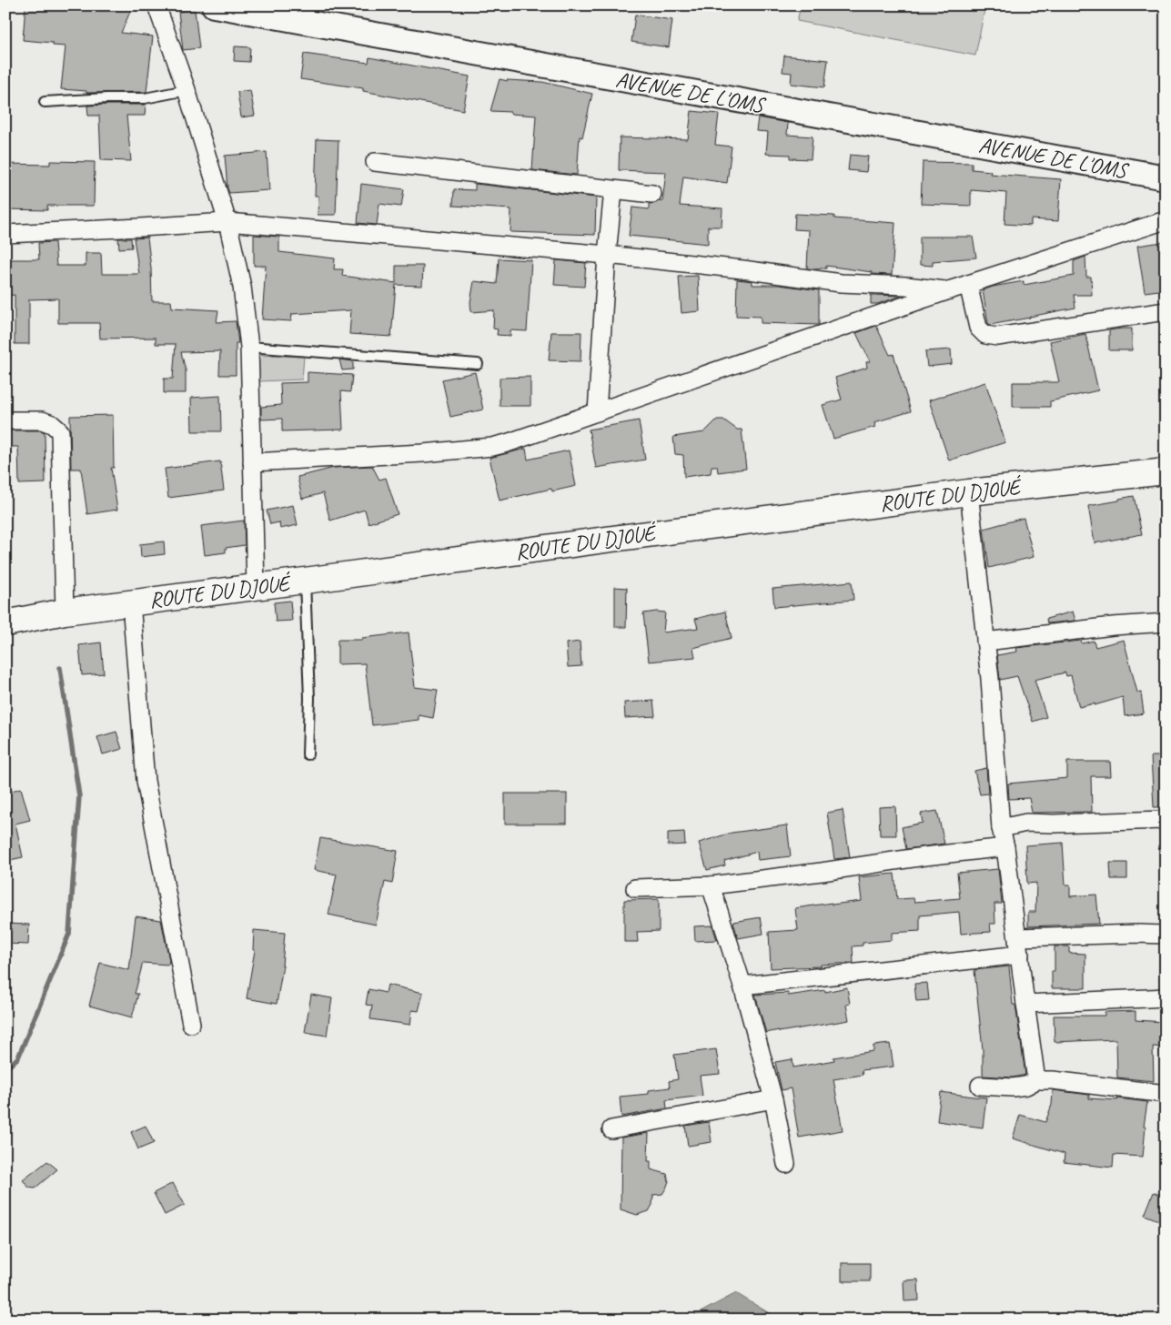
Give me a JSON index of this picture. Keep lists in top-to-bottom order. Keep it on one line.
{"streets":{"main road":["ROUTE DU DJOUÉ"],"street":["AVENUE DE L'OMS"]}}
